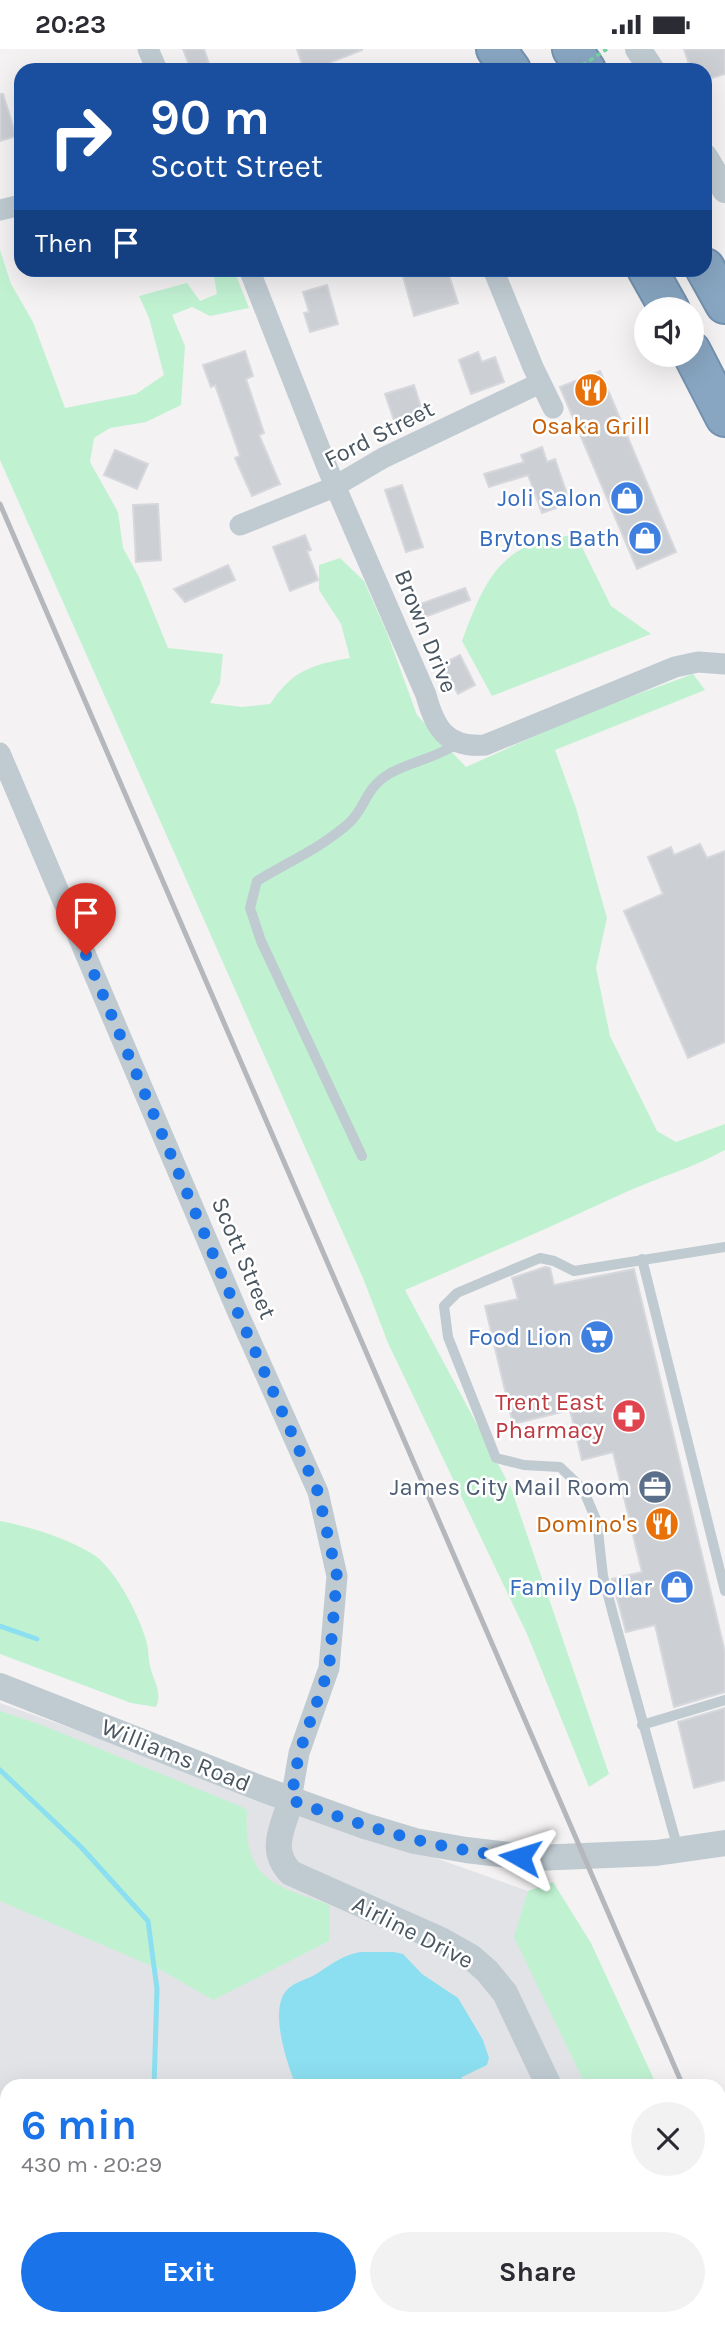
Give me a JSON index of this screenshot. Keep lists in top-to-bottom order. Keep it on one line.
{"streets":{"street":["Ford Street","Brown Drive","Scott Street","Williams Road","Airline Drive"]},"crossings":[["Ford Street","Brown Drive"],["Scott Street","Williams Road"],["Scott Street","Airline Drive"],["Williams Road","Airline Drive"]],"places":{"restaurant":["Osaka Grill","Domino's"],"shop":["Joli Salon","Brytons Bath","Family Dollar"],"supermarket":["Food Lion"],"pharmacy":["Trent East Pharmacy"],"office":["James City Mail Room"]},"page":{"status":"20:23","turn":["90 m","Scott Street"],"then":"Then","heading":["6 min","430 m · 20:29"],"buttons":["Exit","Share"]}}
